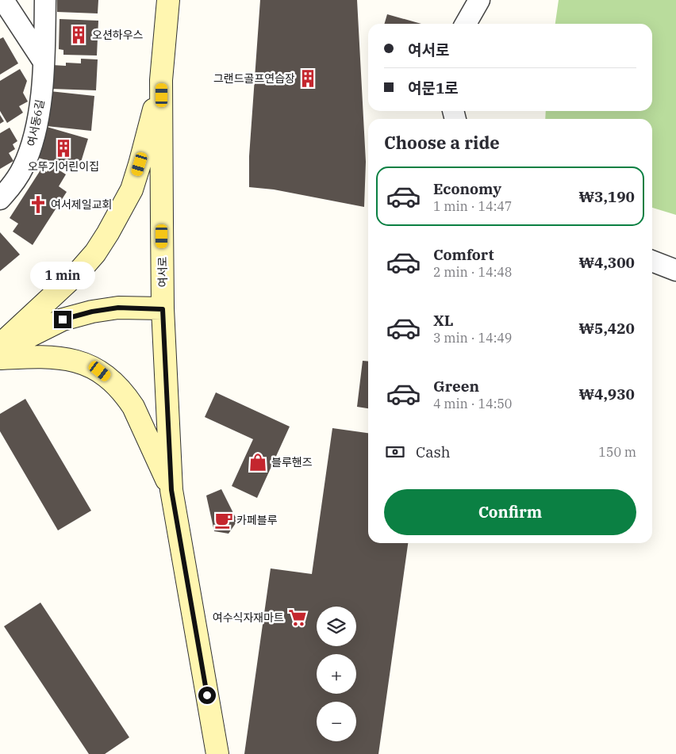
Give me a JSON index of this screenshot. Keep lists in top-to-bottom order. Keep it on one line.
{"streets":{"street":["여서동6길","여서로"]},"places":{"building":["오션하우스","그랜드골프연습장","오뚜기어린이집"],"church":["여서제일교회"],"shop":["블루핸즈"],"cafe":["카페블루"],"supermarket":["여수식자재마트"]},"page":{"banner":["여서로","여문1로"],"heading":"Choose a ride","list":[{"name":"Economy","note":"1 min · 14:47","value":"₩3,190"},{"name":"Comfort","note":"2 min · 14:48","value":"₩4,300"},{"name":"XL","note":"3 min · 14:49","value":"₩5,420"},{"name":"Green","note":"4 min · 14:50","value":"₩4,930"}],"bubble":"1 min","pay":["Cash","150 m"],"buttons":"Confirm","map_buttons":["+","−"]}}
